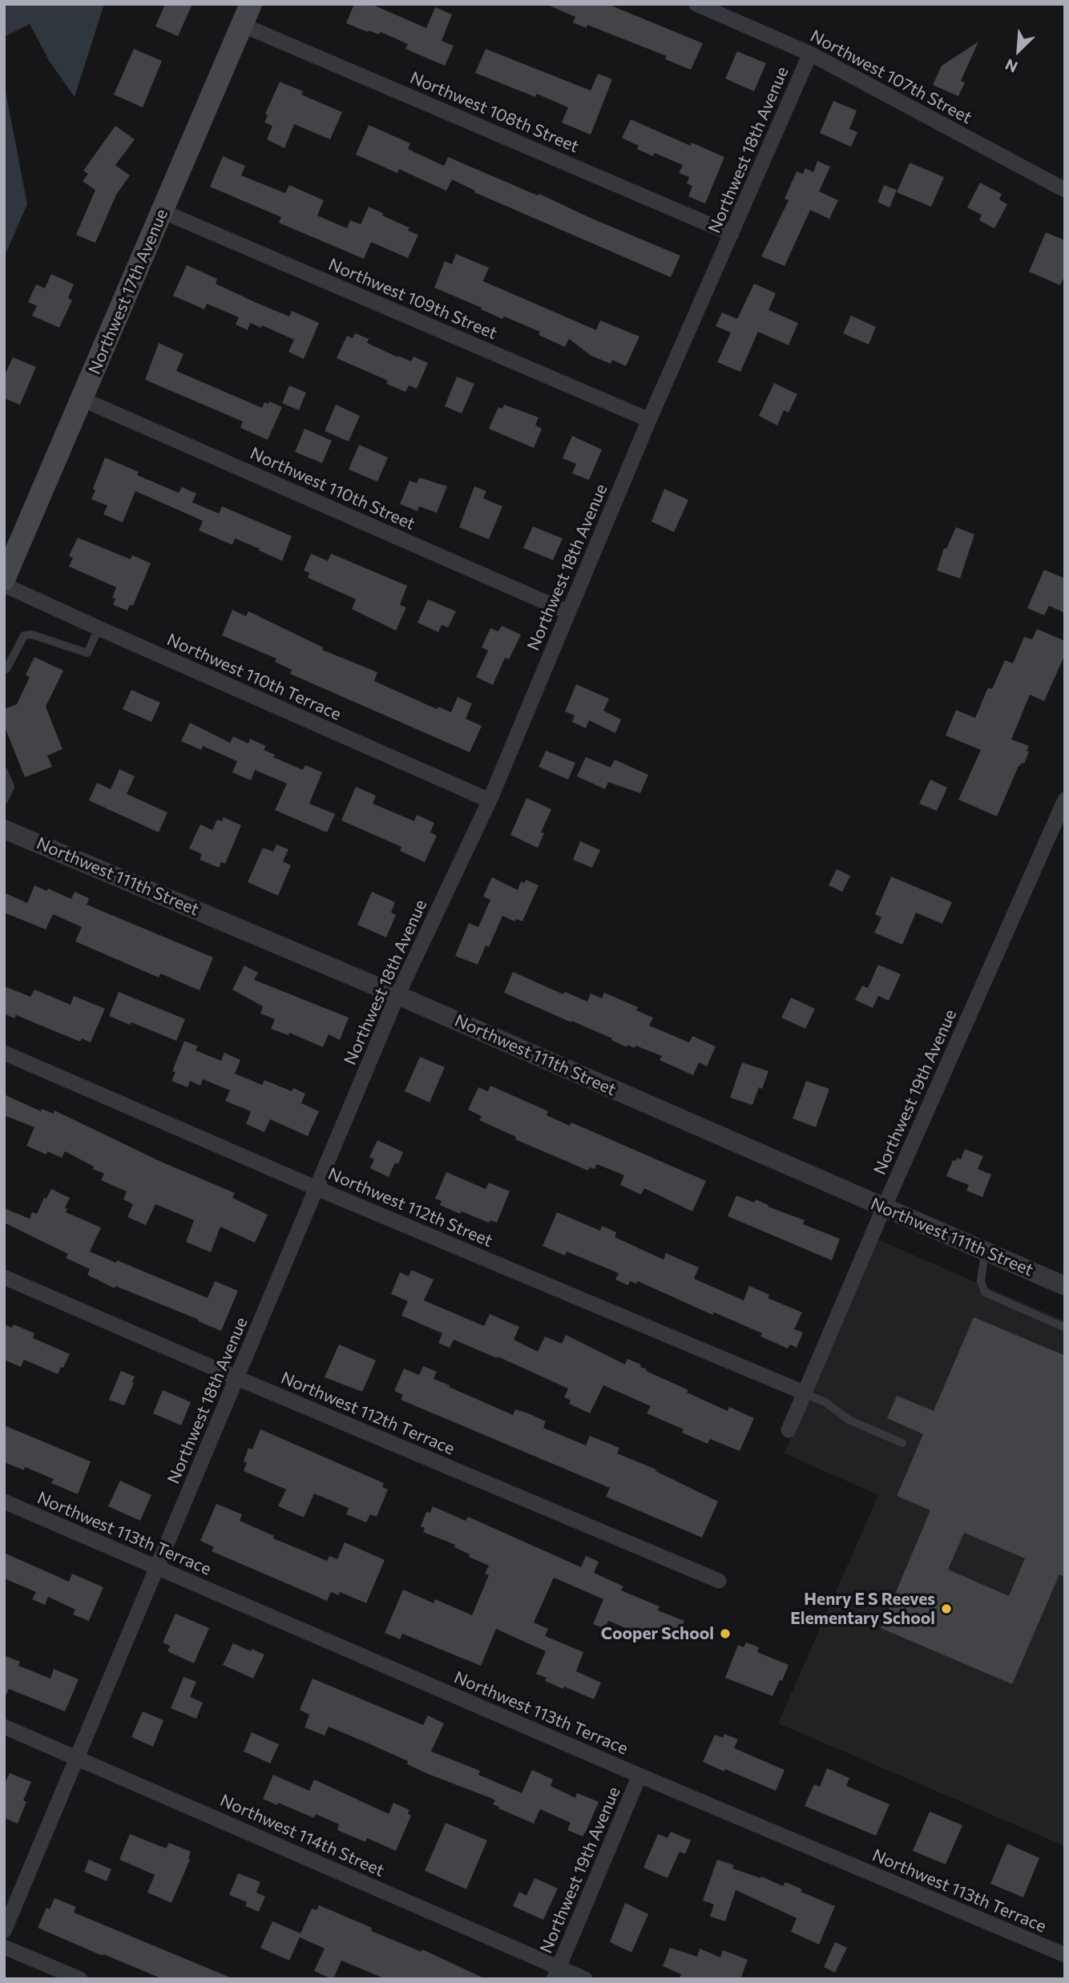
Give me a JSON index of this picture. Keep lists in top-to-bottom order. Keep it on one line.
{"streets":{"main road":["Northwest 17th Avenue"],"street":["Northwest 107th Street","Northwest 108th Street","Northwest 18th Avenue","Northwest 109th Street","Northwest 110th Street","Northwest 110th Terrace","Northwest 111th Street","Northwest 19th Avenue","Northwest 112th Street","Northwest 112th Terrace","Northwest 113th Terrace","Northwest 114th Street"]},"crossings":[["Northwest 107th Street","Northwest 18th Avenue"],["Northwest 108th Street","Northwest 18th Avenue"],["Northwest 108th Street","Northwest 17th Avenue"],["Northwest 18th Avenue","Northwest 109th Street"],["Northwest 18th Avenue","Northwest 110th Street"],["Northwest 18th Avenue","Northwest 110th Terrace"],["Northwest 18th Avenue","Northwest 111th Street"],["Northwest 18th Avenue","Northwest 112th Street"],["Northwest 18th Avenue","Northwest 112th Terrace"],["Northwest 18th Avenue","Northwest 113th Terrace"],["Northwest 18th Avenue","Northwest 114th Street"],["Northwest 17th Avenue","Northwest 109th Street"],["Northwest 17th Avenue","Northwest 110th Street"],["Northwest 111th Street","Northwest 19th Avenue"],["Northwest 19th Avenue","Northwest 112th Street"],["Northwest 19th Avenue","Northwest 113th Terrace"],["Northwest 19th Avenue","Northwest 114th Street"]],"places":["Henry E S Reeves Elementary School","Cooper School"],"north":"bottom left"}
